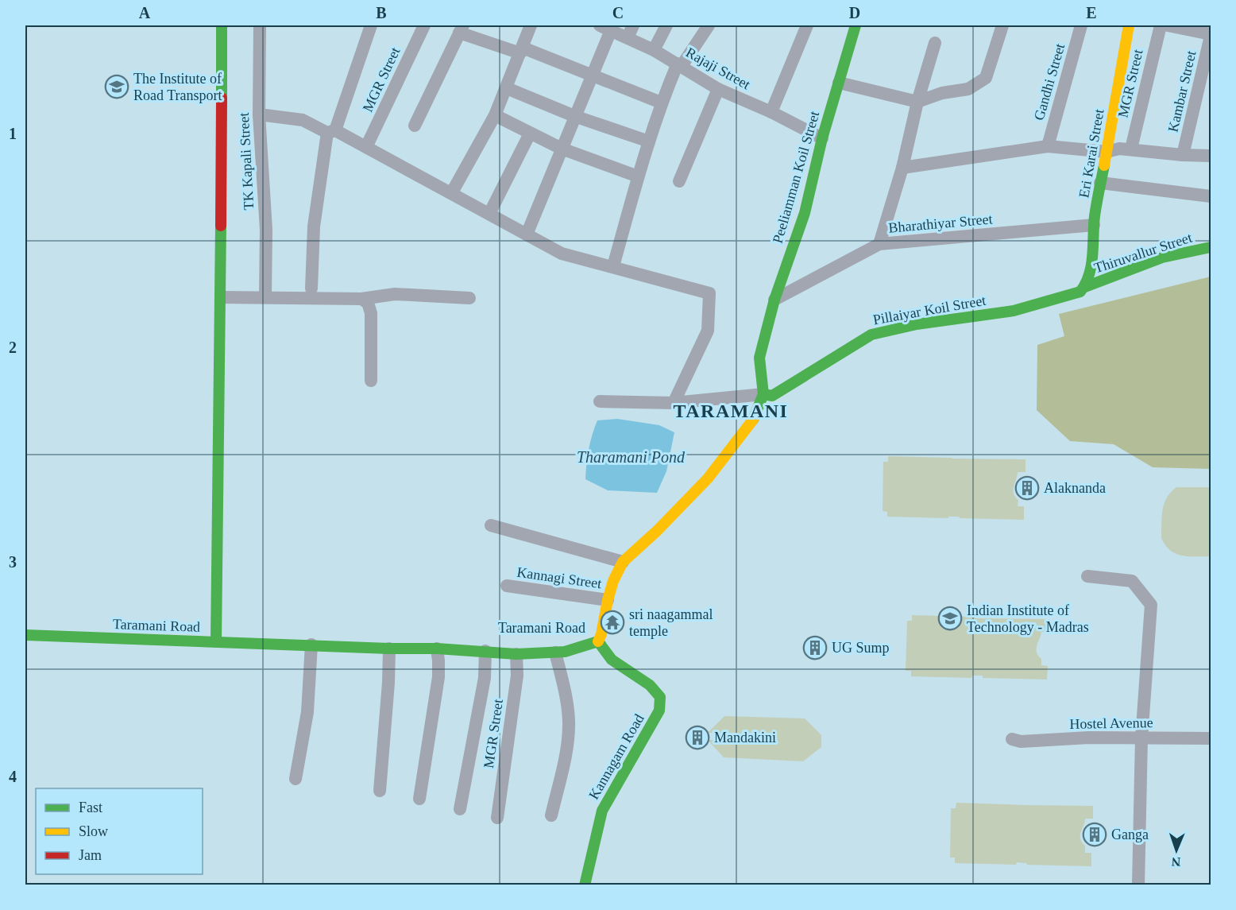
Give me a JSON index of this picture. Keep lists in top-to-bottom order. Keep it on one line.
{"streets":{"street":["Rajaji Street","MGR Street","Gandhi Street","Kambar Street","Eri Karai Street","TK Kapali Street","Peeliamman Koil Street","Bharathiyar Street","Thiruvallur Street","Pillaiyar Koil Street","Kannagi Street","Taramani Road","Hostel Avenue","Kannagam Road"]},"crossings":[["Rajaji Street","Peeliamman Koil Street"],["MGR Street","Taramani Road"],["Eri Karai Street","Bharathiyar Street"],["Eri Karai Street","Thiruvallur Street"],["Eri Karai Street","Pillaiyar Koil Street"],["Peeliamman Koil Street","Bharathiyar Street"],["Peeliamman Koil Street","Pillaiyar Koil Street"],["Peeliamman Koil Street","Kannagi Street"],["Peeliamman Koil Street","Taramani Road"],["Peeliamman Koil Street","Kannagam Road"],["Thiruvallur Street","Pillaiyar Koil Street"],["Taramani Road","Kannagam Road"]],"districts":["TARAMANI"],"water":["Tharamani Pond"],"places":{"school or university":["The Institute of Road Transport","Indian Institute of Technology - Madras"],"building":["Alaknanda","UG Sump","Mandakini","Ganga"],"temple":["sri naagammal temple"]},"legend":["Fast","Slow","Jam"],"north":"bottom","grid":{"columns":["A","B","C","D","E"],"rows":["1","2","3","4"]}}
